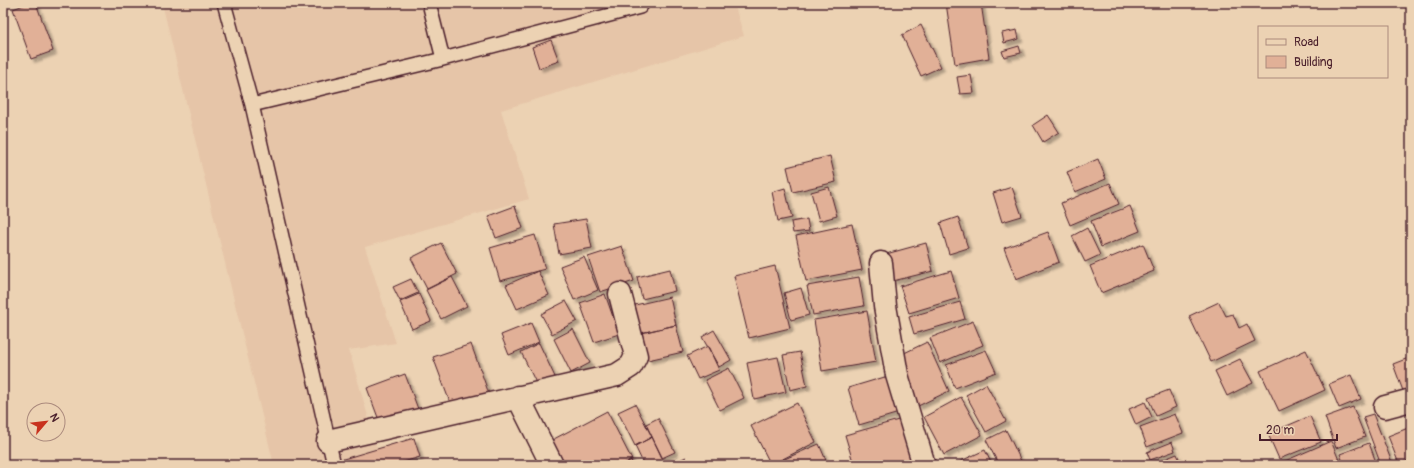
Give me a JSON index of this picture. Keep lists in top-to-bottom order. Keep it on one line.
{"legend":["Road","Building"],"scale_bar":"20 m","north":"top right"}
